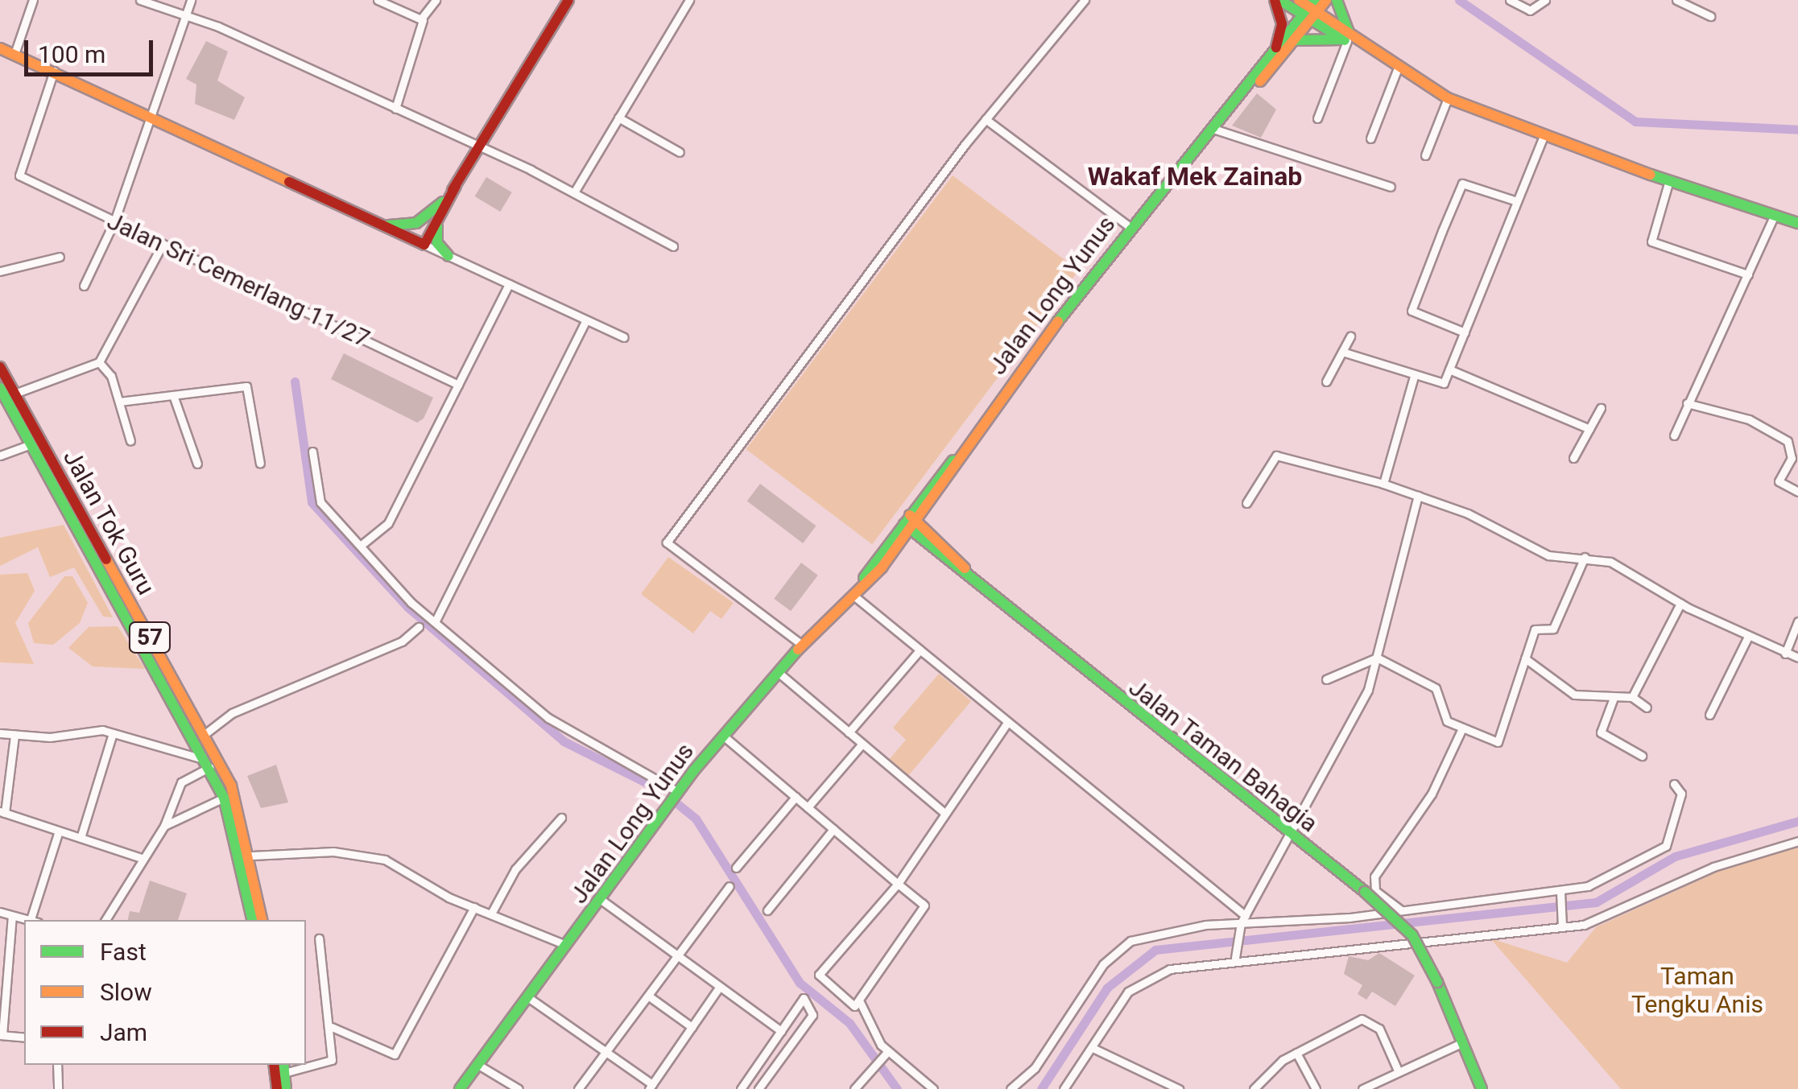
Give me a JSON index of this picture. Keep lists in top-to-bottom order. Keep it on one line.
{"streets":{"main road":["Jalan Long Yunus","Jalan Tok Guru","57","Jalan Taman Bahagia"],"street":["Jalan Sri Cemerlang 11/27"]},"crossings":[["Jalan Long Yunus","Jalan Taman Bahagia"]],"districts":["Wakaf Mek Zainab"],"parks":["Taman Tengku Anis"],"legend":["Fast","Slow","Jam"],"scale_bar":"100 m"}
